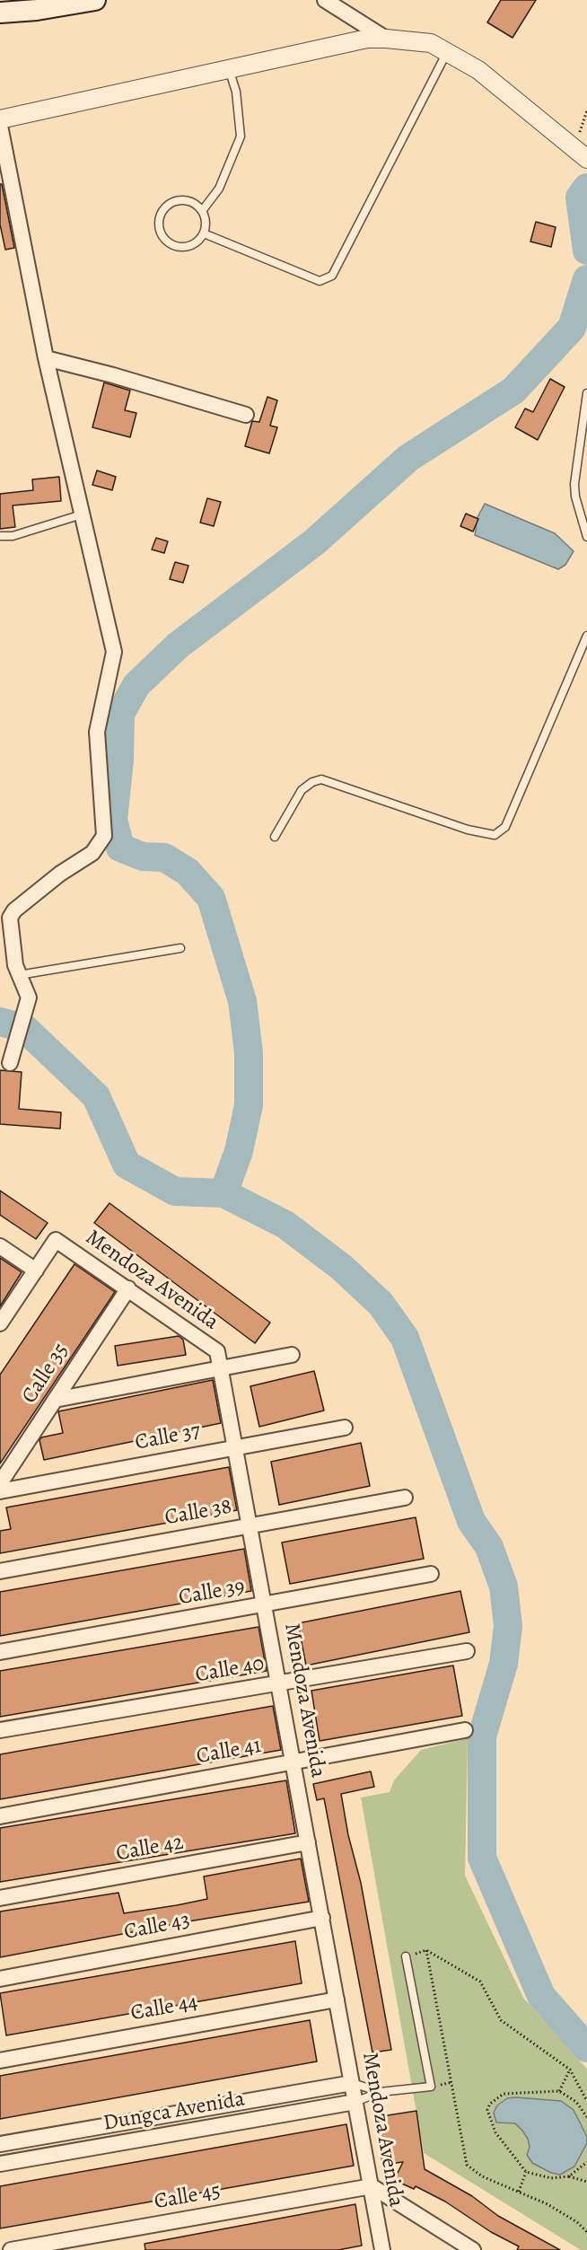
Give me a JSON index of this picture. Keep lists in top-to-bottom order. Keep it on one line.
{"streets":{"street":["Mendoza Avenida","Calle 35","Calle 37","Calle 38","Calle 39","Calle 40","Calle 41","Calle 42","Calle 43","Calle 44","Dungca Avenida","Calle 45"]},"crossings":[["Mendoza Avenida","Calle 35"],["Mendoza Avenida","Calle 37"],["Mendoza Avenida","Calle 38"],["Mendoza Avenida","Calle 39"],["Mendoza Avenida","Calle 40"],["Mendoza Avenida","Calle 41"],["Mendoza Avenida","Calle 42"],["Mendoza Avenida","Calle 43"],["Mendoza Avenida","Calle 44"],["Mendoza Avenida","Dungca Avenida"],["Mendoza Avenida","Calle 45"]]}
